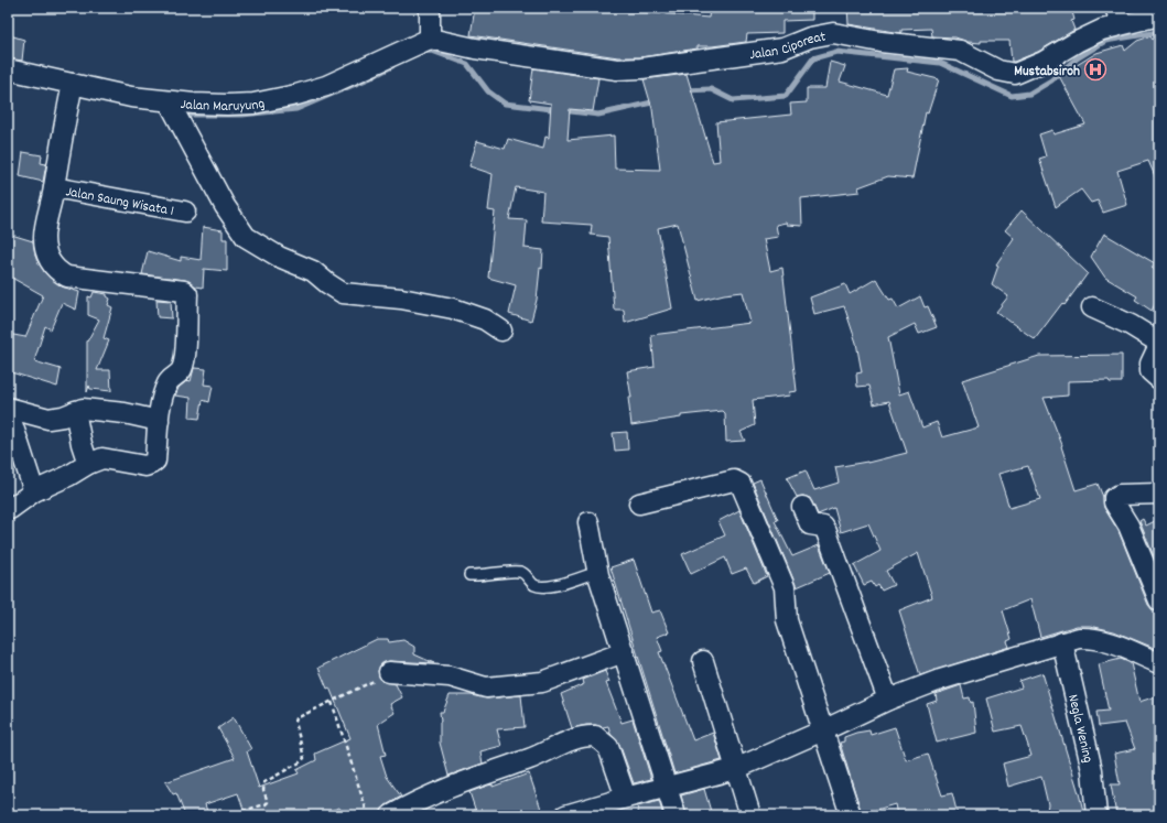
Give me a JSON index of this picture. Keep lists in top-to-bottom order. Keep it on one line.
{"streets":{"street":["Jalan Ciporeat","Jalan Maruyung","Jalan Saung Wisata 1","Negla Wening"]},"crossings":[["Jalan Ciporeat","Jalan Maruyung"]],"places":{"hospital":["Mustabsiroh"]}}
